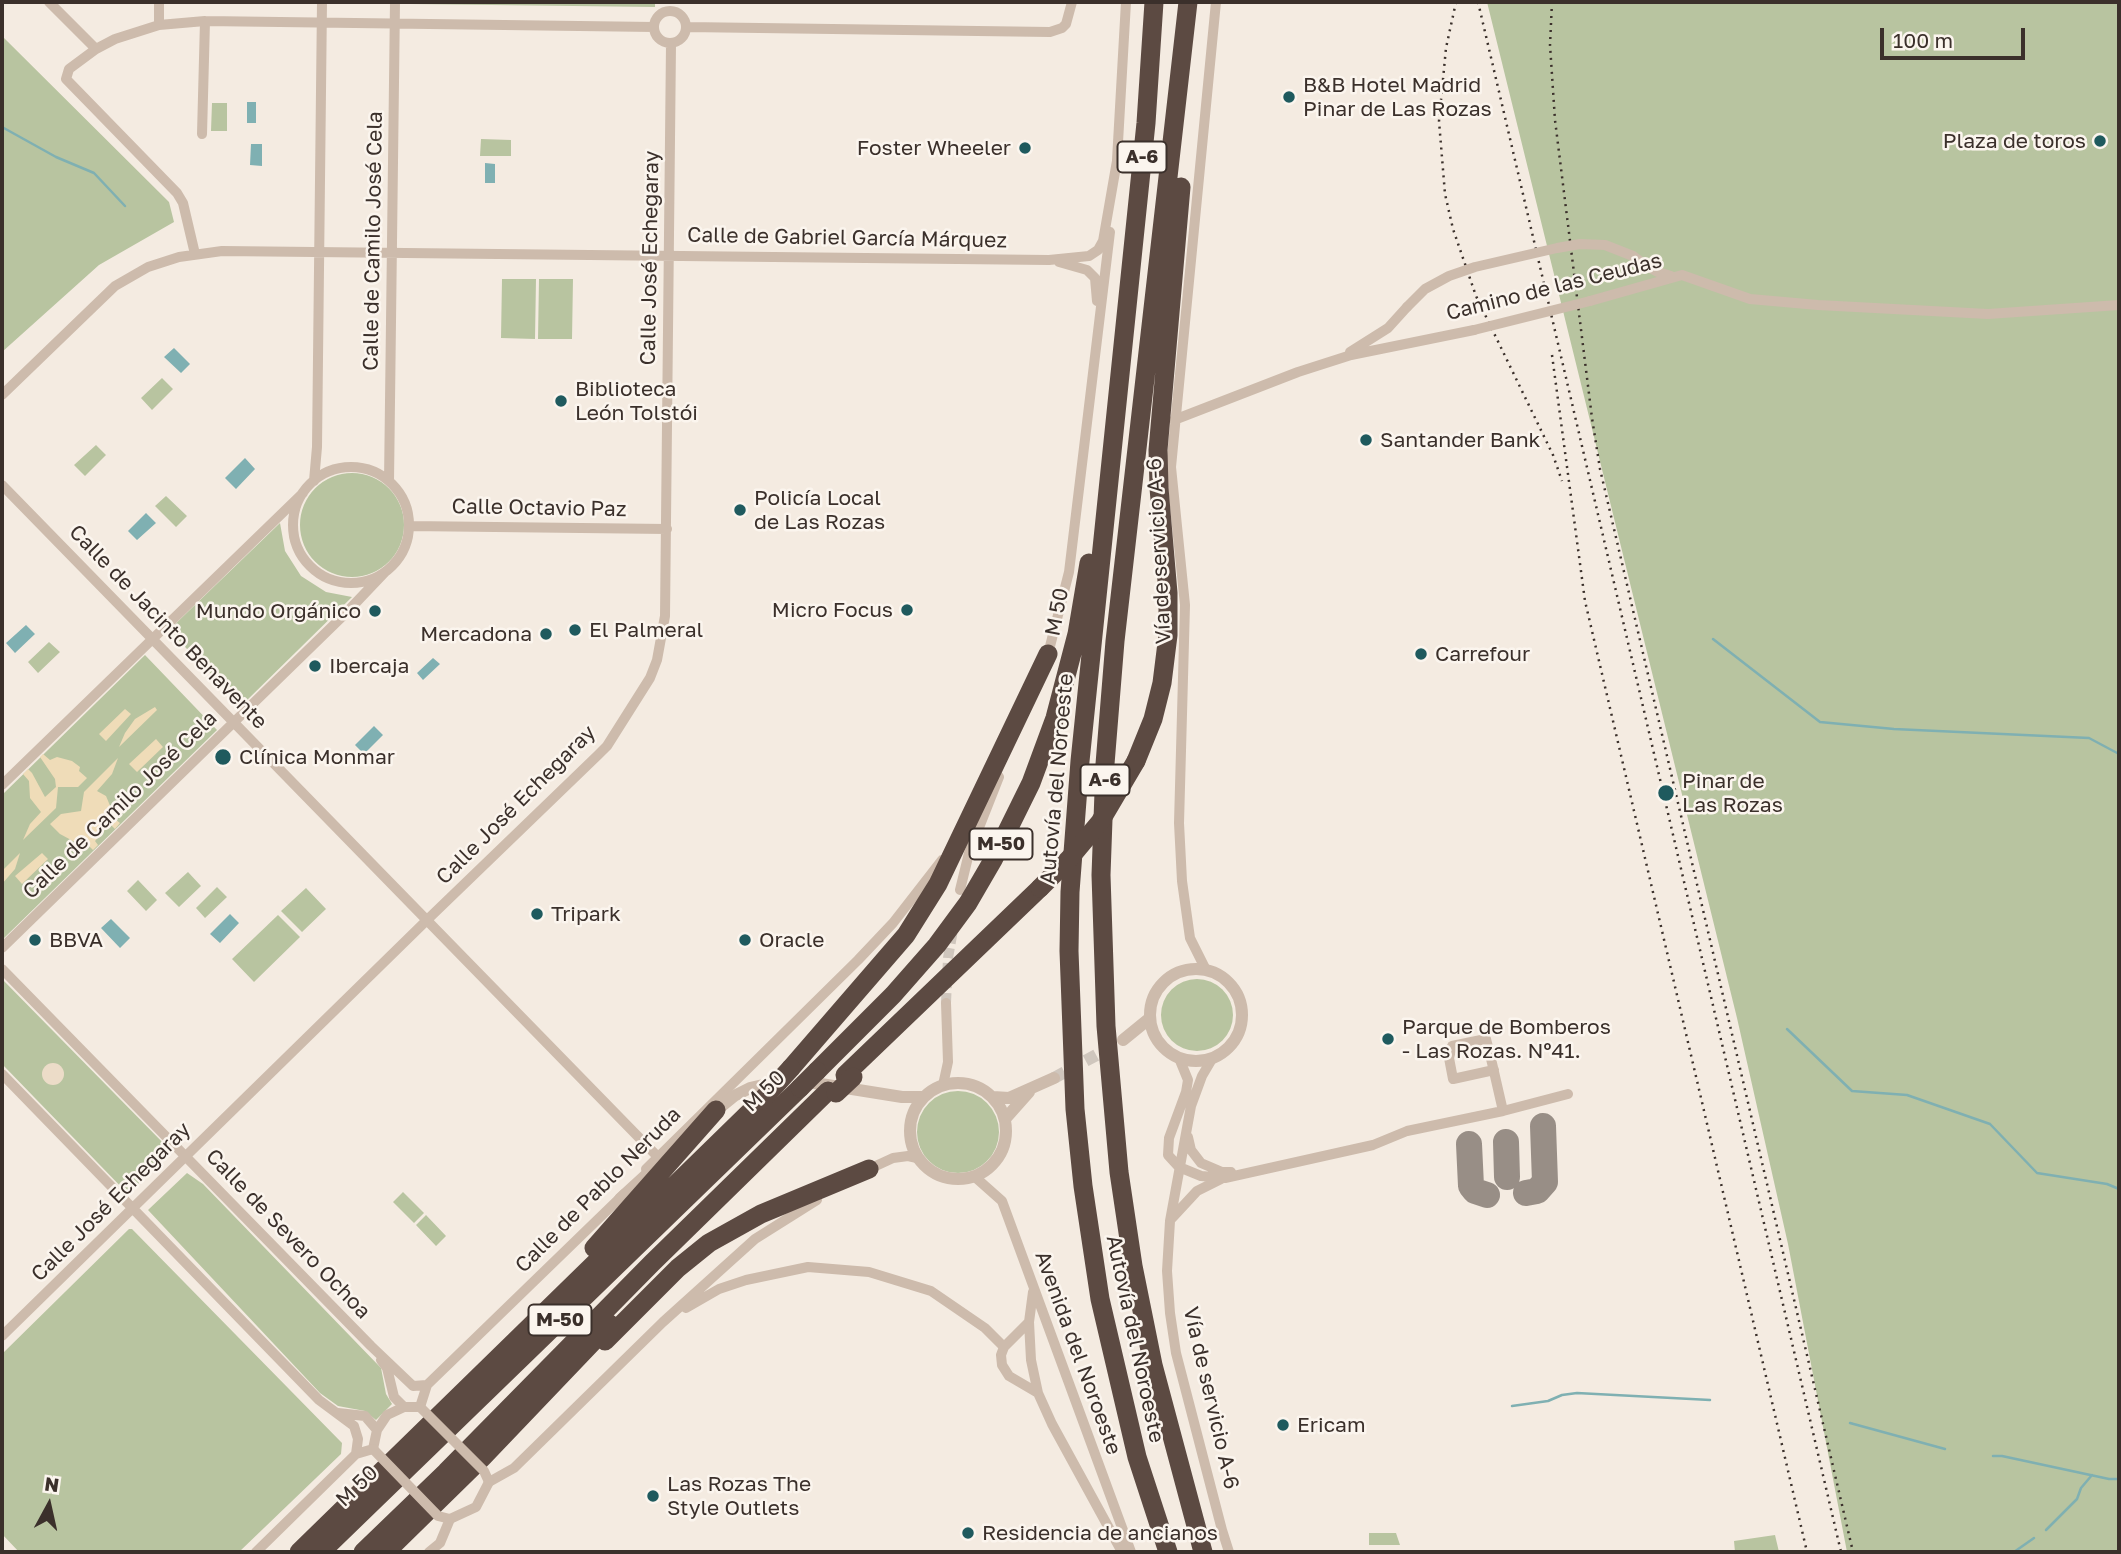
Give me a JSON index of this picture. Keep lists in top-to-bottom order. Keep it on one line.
{"streets":{"highway":["A-6","M 50","Autovía del Noroeste","M-50"],"street":["Calle de Gabriel García Márquez","Calle de Camilo José Cela","Calle José Echegaray","Camino de las Ceudas","Calle Octavio Paz","Vía de servicio A-6","Calle de Jacinto Benavente","Calle de Pablo Neruda","Calle de Severo Ochoa","Avenida del Noroeste"]},"crossings":[["Calle de Gabriel García Márquez","Calle de Camilo José Cela"],["Calle de Gabriel García Márquez","Calle José Echegaray"],["Calle de Camilo José Cela","Calle Octavio Paz"],["Calle de Camilo José Cela","Calle de Jacinto Benavente"],["Calle José Echegaray","Calle Octavio Paz"],["Calle José Echegaray","Calle de Jacinto Benavente"],["Calle José Echegaray","Calle de Severo Ochoa"],["Camino de las Ceudas","Vía de servicio A-6"],["M 50","Autovía del Noroeste"],["Calle de Jacinto Benavente","Calle de Pablo Neruda"],["Calle de Pablo Neruda","Calle de Severo Ochoa"]],"places":["B&B Hotel Madrid Pinar de Las Rozas","Plaza de toros","Foster Wheeler","Biblioteca León Tolstói","Santander Bank","Policía Local de Las Rozas","Micro Focus","Mundo Orgánico","El Palmeral","Mercadona","Carrefour","Ibercaja","Clínica Monmar","Pinar de Las Rozas","Tripark","BBVA","Oracle","Parque de Bomberos - Las Rozas. Nº41.","Ericam","Las Rozas The Style Outlets","Residencia de ancianos"],"scale_bar":"100 m","north":"top"}
